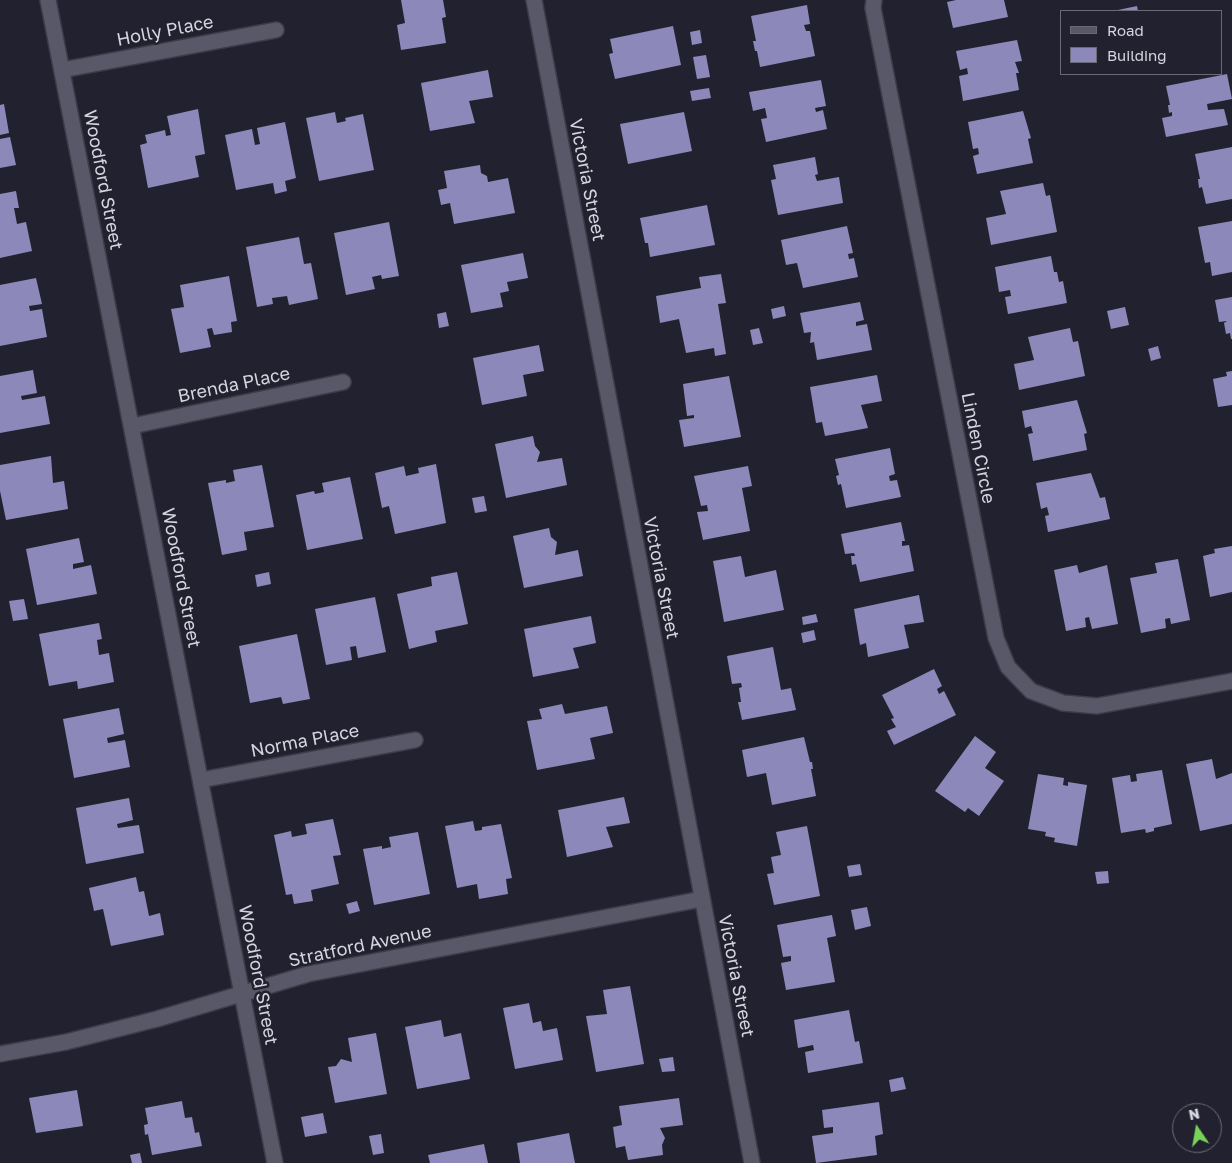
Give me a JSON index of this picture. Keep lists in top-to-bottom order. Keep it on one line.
{"streets":{"street":["Holly Place","Woodford Street","Victoria Street","Brenda Place","Linden Circle","Norma Place","Stratford Avenue"]},"crossings":[["Holly Place","Woodford Street"],["Woodford Street","Brenda Place"],["Woodford Street","Norma Place"],["Woodford Street","Stratford Avenue"],["Victoria Street","Stratford Avenue"]],"legend":["Road","Building"],"north":"top"}
